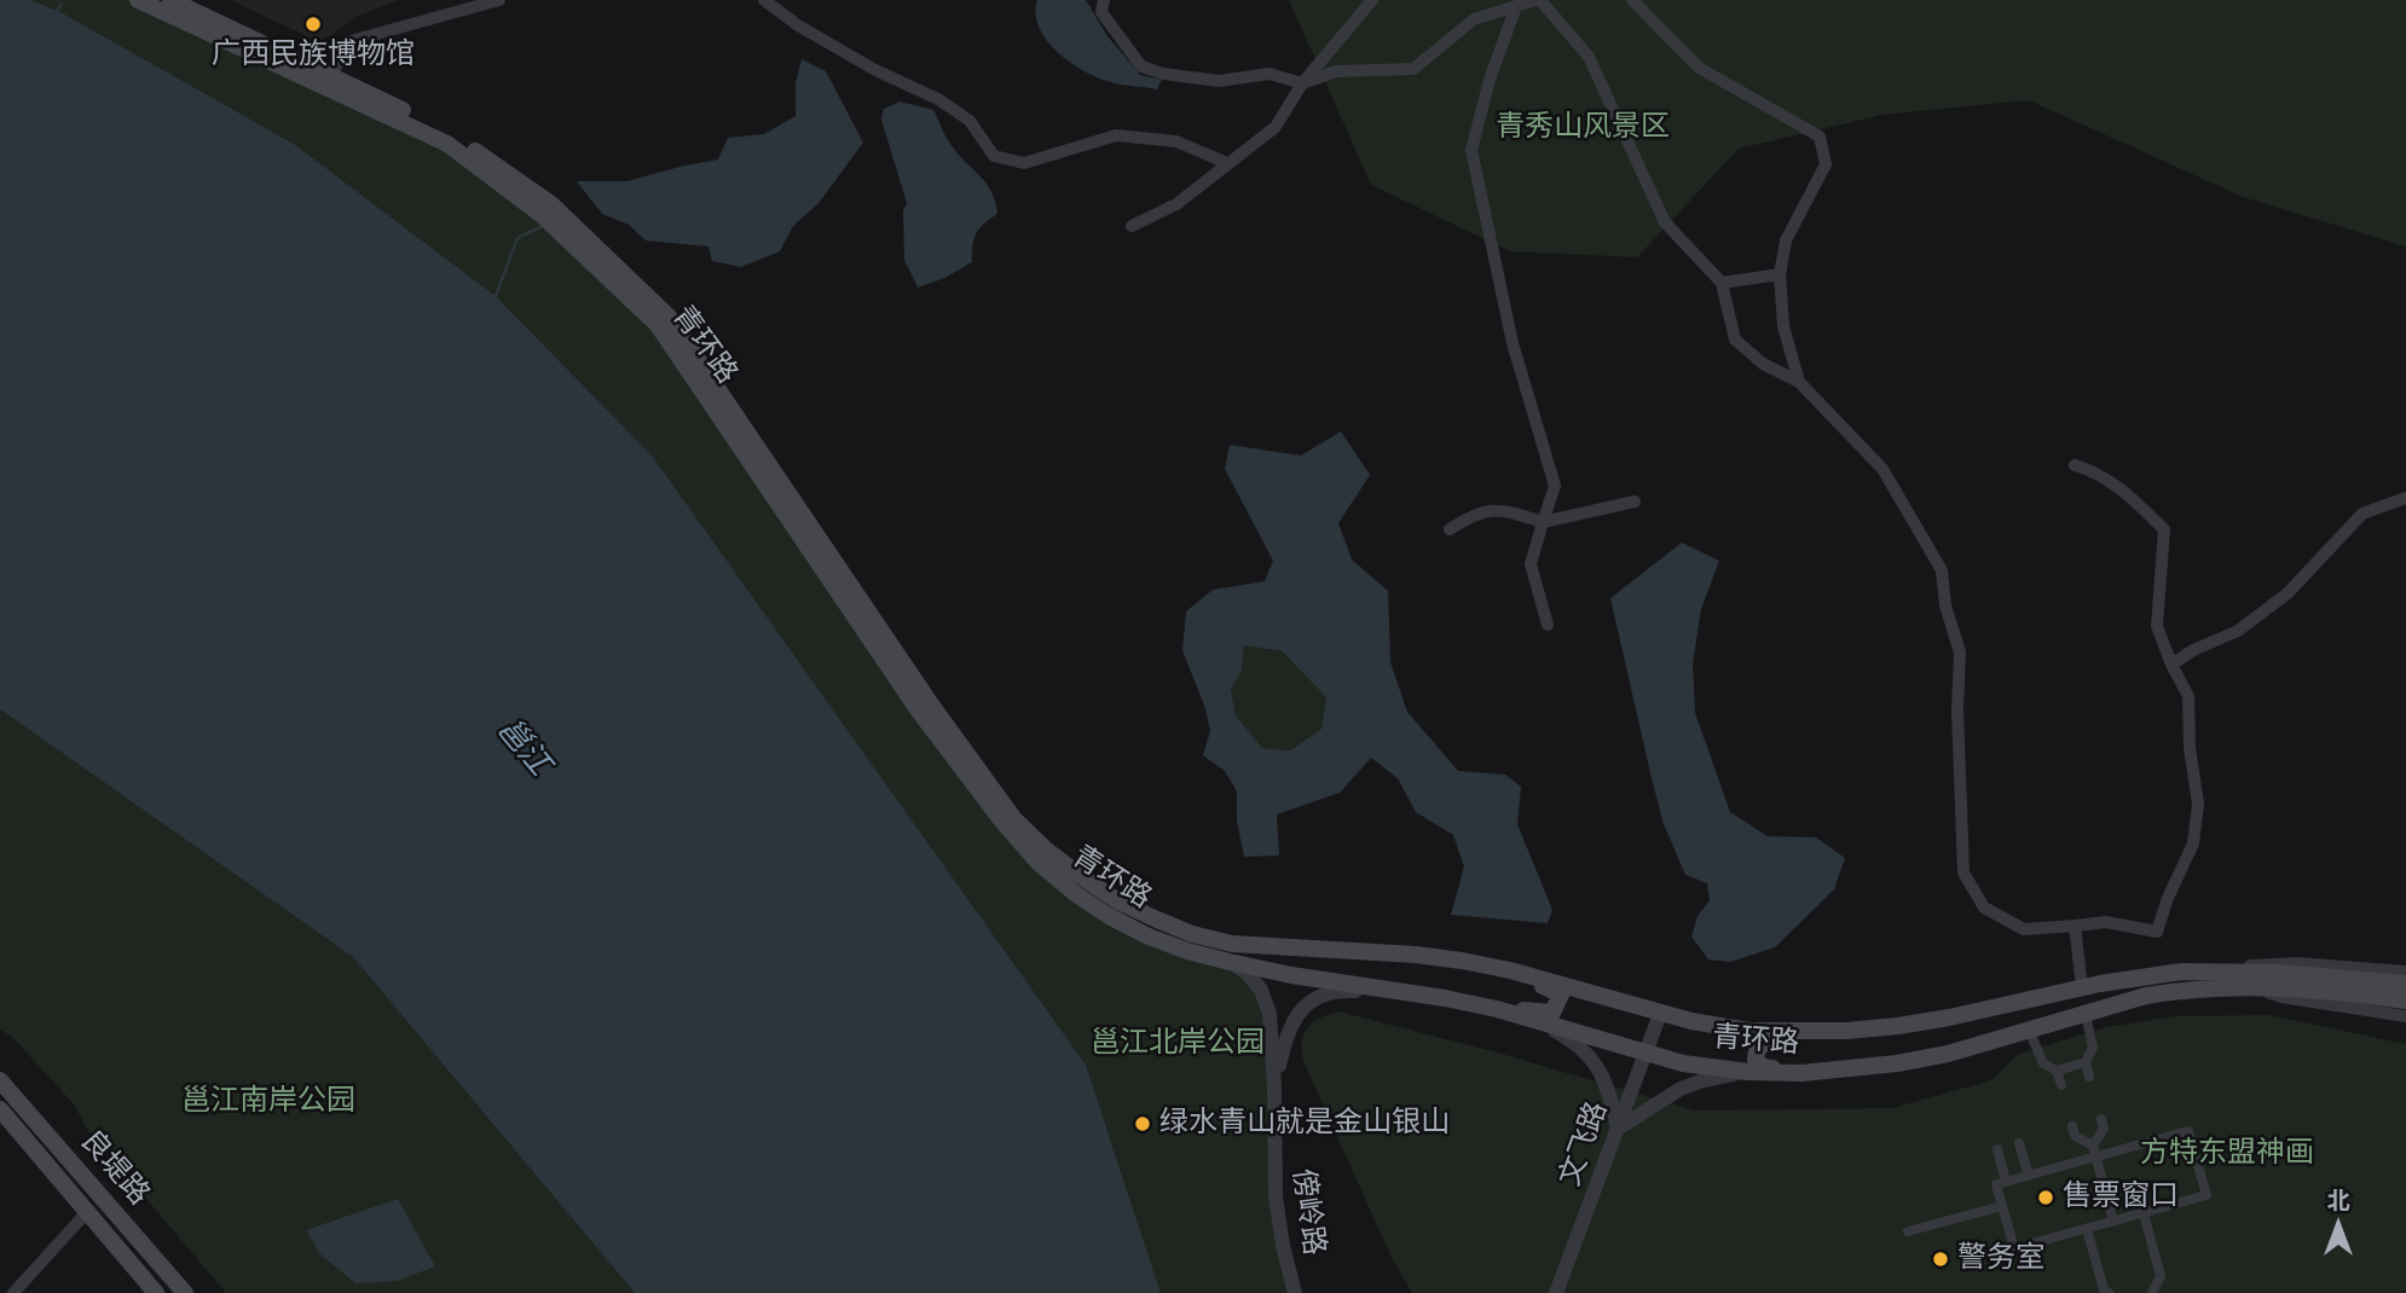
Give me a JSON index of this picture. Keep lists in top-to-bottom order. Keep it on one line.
{"streets":{"main road":["青环路","良堤路"],"street":["文飞路","傍岭路"]},"crossings":[["青环路","文飞路"]],"water":["邕江"],"parks":["青秀山风景区","邕江北岸公园","邕江南岸公园","方特东盟神画"],"places":["广西民族博物馆","绿水青山就是金山银山","售票窗口","警务室"],"north":"top"}
